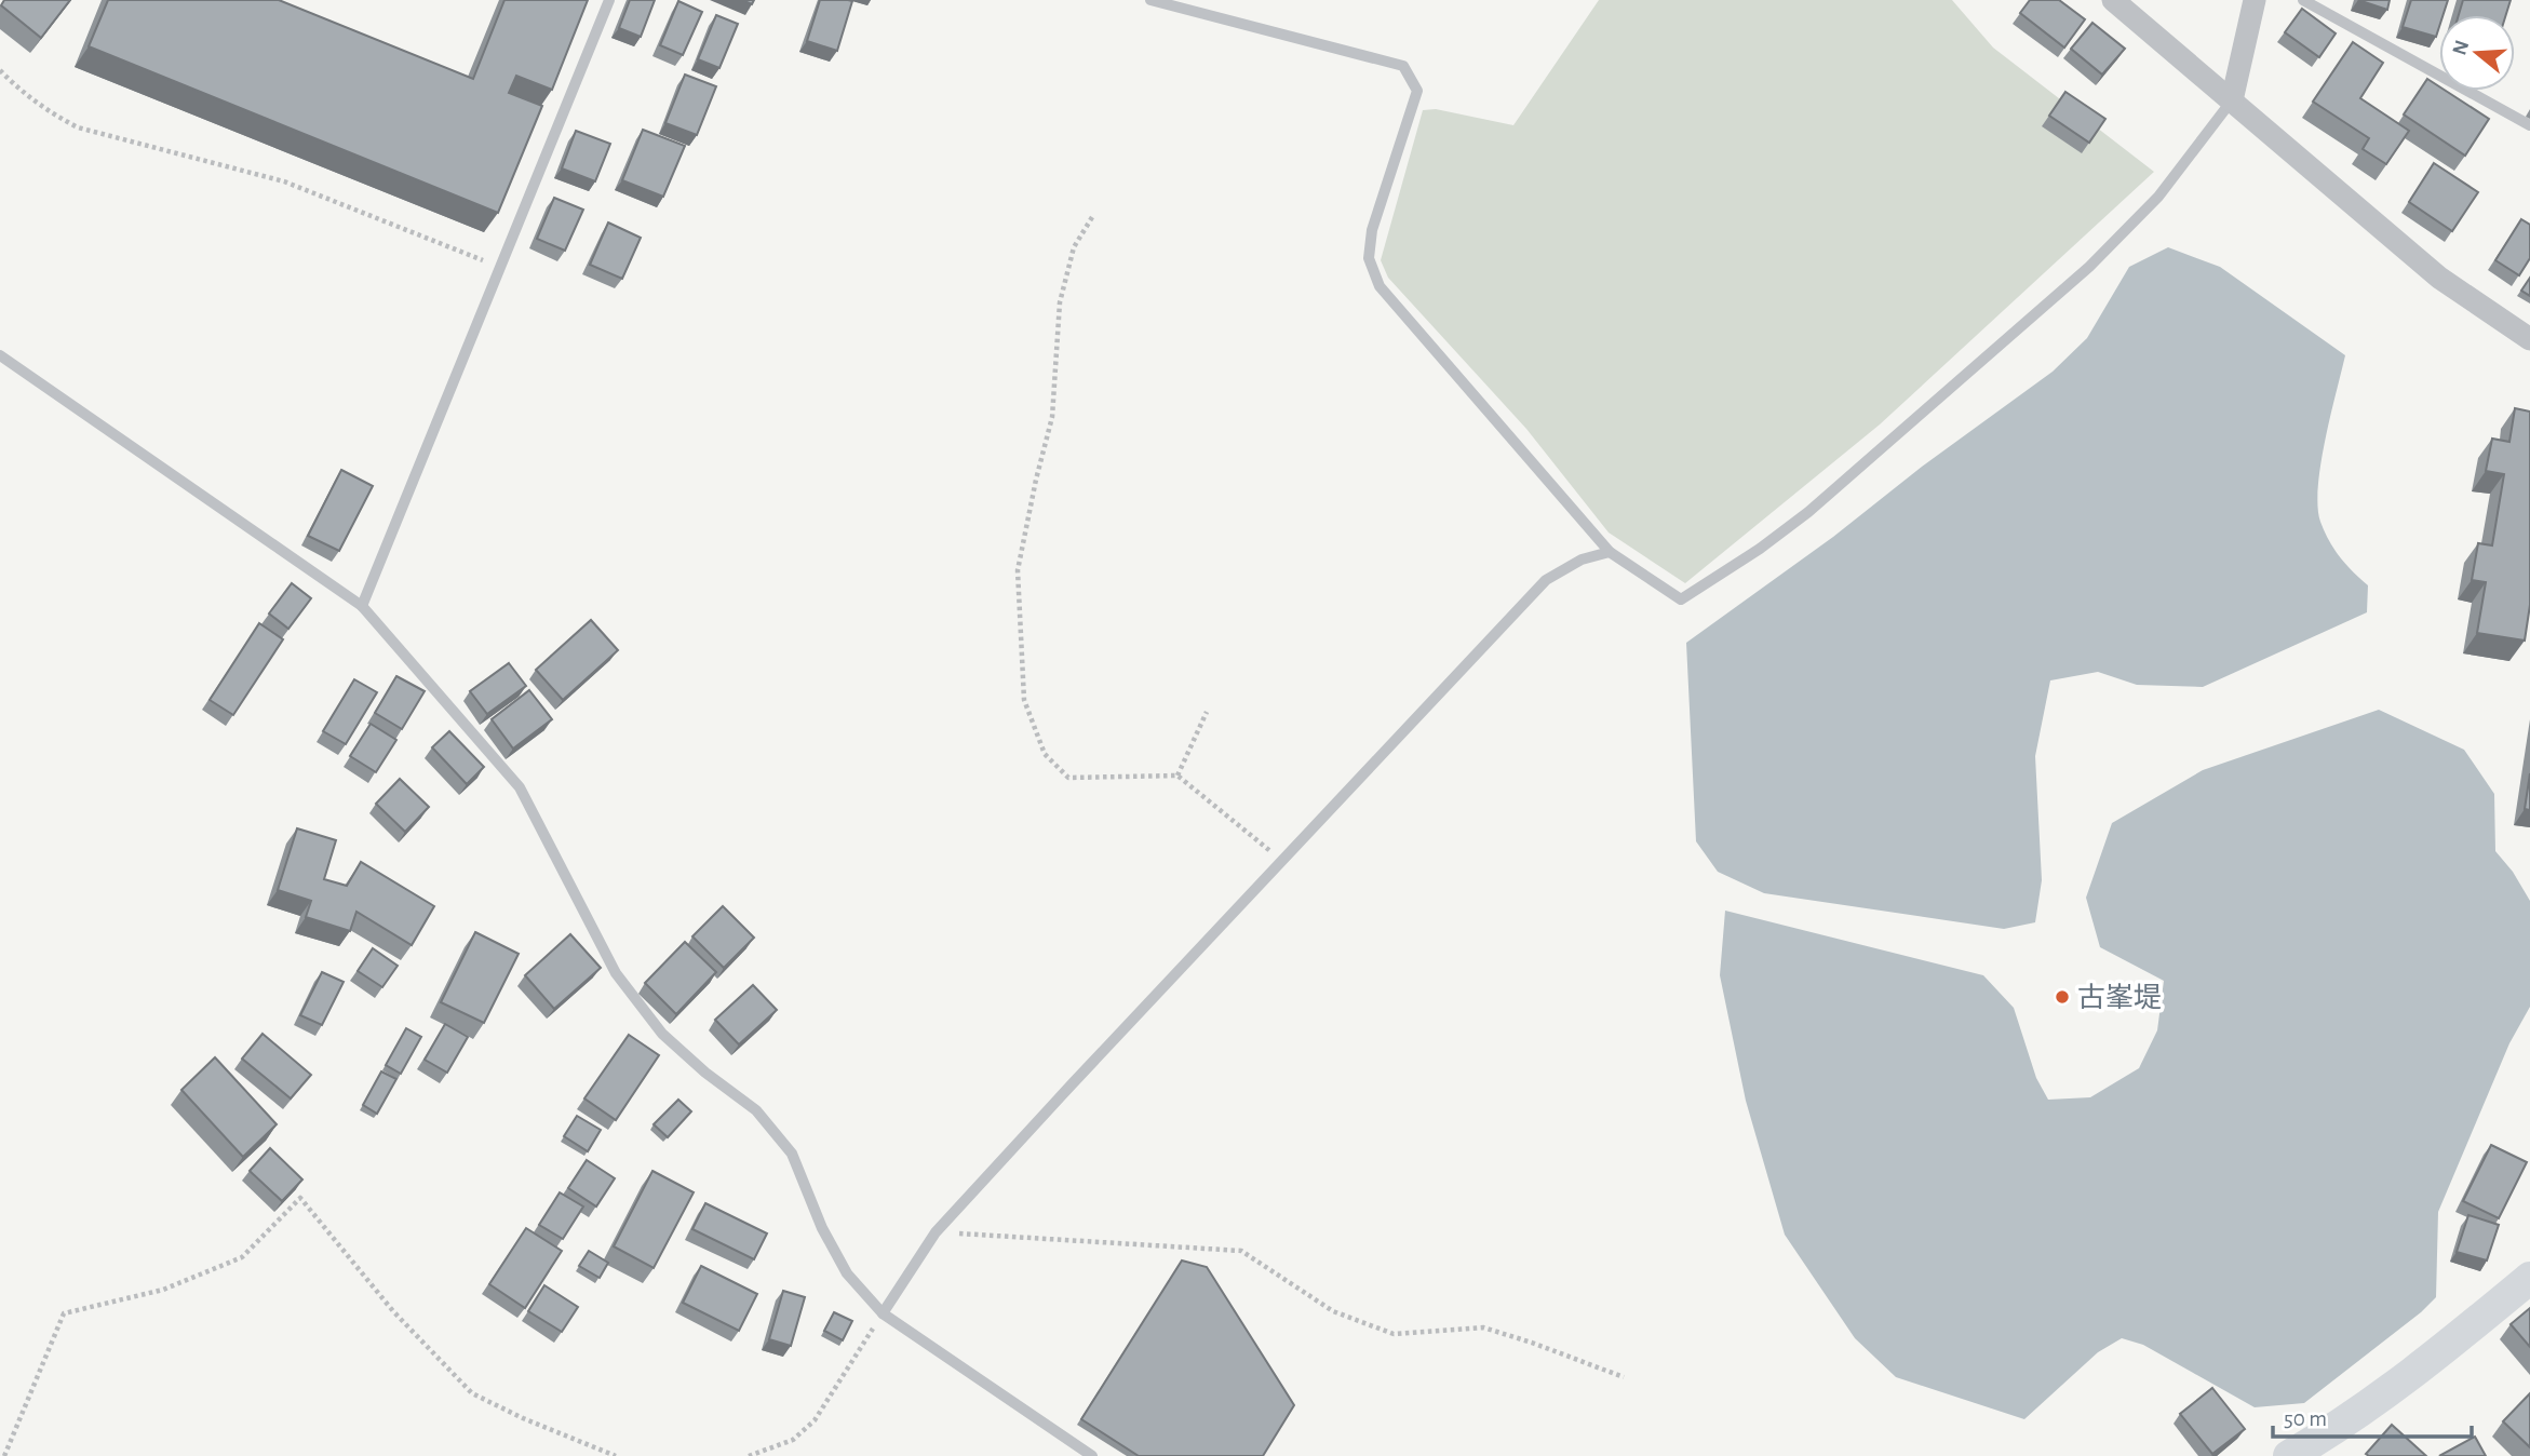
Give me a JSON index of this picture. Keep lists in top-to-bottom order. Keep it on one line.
{"places":["古峯堤"],"scale_bar":"50 m","north":"left"}
